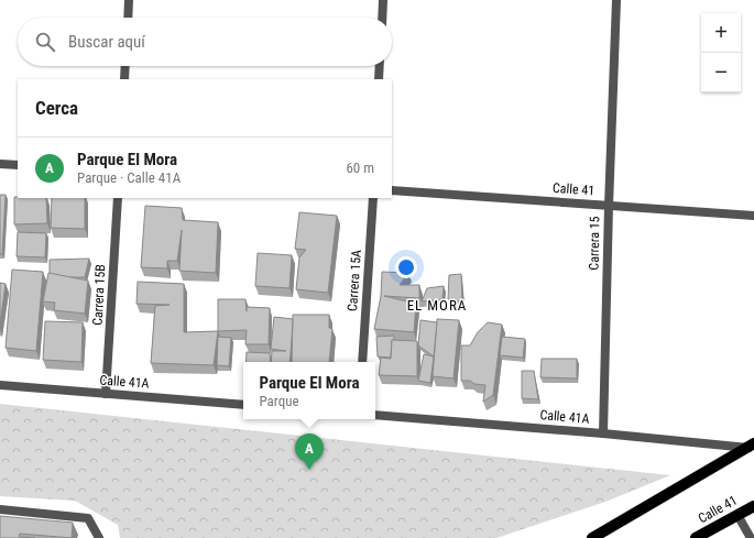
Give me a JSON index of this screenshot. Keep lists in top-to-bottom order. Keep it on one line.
{"streets":{"main road":["Calle 41"],"street":["Carrera 15","Carrera 15A","Carrera 15B","Calle 41A"]},"crossings":[["Calle 41","Carrera 15"],["Carrera 15","Calle 41A"],["Carrera 15B","Calle 41A"]],"districts":["EL MORA"],"page":{"map_buttons":["+","−"],"search":"Buscar aquí","heading":"Cerca","list":[{"mark":"A","name":"Parque El Mora","note":"Parque · Calle 41A","value":"60 m"}],"popup":["Parque El Mora","Parque"],"pins":"A"}}
